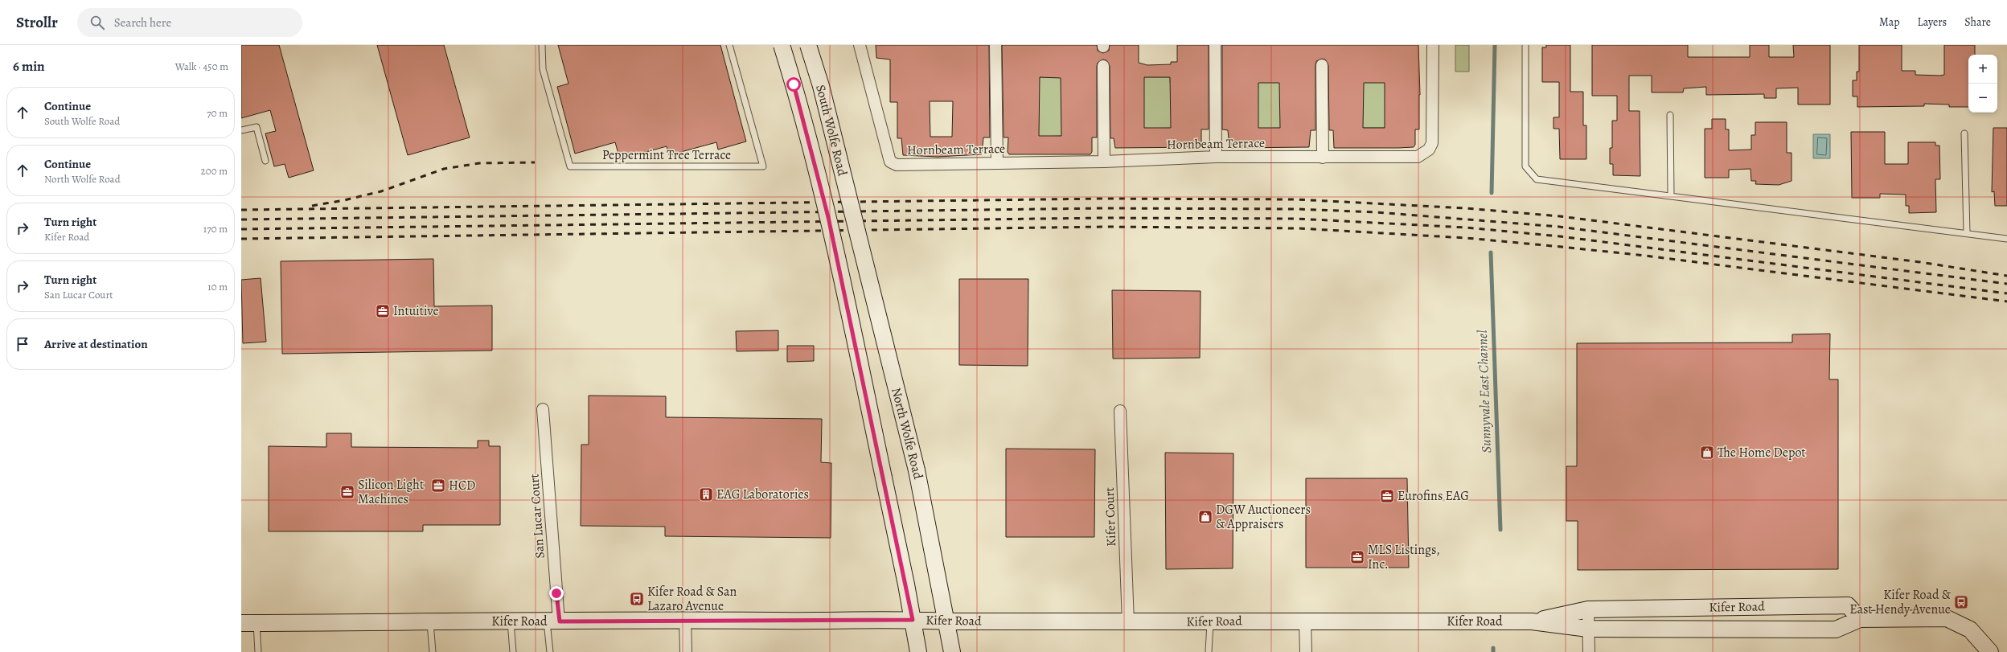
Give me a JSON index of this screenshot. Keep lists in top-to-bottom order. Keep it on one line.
{"streets":{"main road":["South Wolfe Road","North Wolfe Road","Kifer Road"],"street":["Hornbeam Terrace","San Lucar Court","Kifer Court"],"lane":["Peppermint Tree Terrace"]},"crossings":[["South Wolfe Road","North Wolfe Road"],["South Wolfe Road","Kifer Road"],["North Wolfe Road","Kifer Road"],["San Lucar Court","Kifer Road"],["Kifer Court","Kifer Road"]],"water":["Sunnyvale East Channel"],"places":{"office":["Intuitive","HCD","Silicon Light Machines","Eurofins EAG","MLS Listings, Inc."],"shop":["The Home Depot","DGW Auctioneers & Appraisers"],"building":["EAG Laboratories"],"bus stop":["Kifer Road & San Lazaro Avenue","Kifer Road & East Hendy Avenue"]},"page":{"header":"Strollr","search":"Search here","nav":["Map","Layers","Share"],"heading":["6 min","Walk · 450 m"],"map_buttons":["+","−"],"list":[["Continue","South Wolfe Road","70 m"],["Continue","North Wolfe Road","200 m"],["Turn right","Kifer Road","170 m"],["Turn right","San Lucar Court","10 m"],"Arrive at destination"]}}
